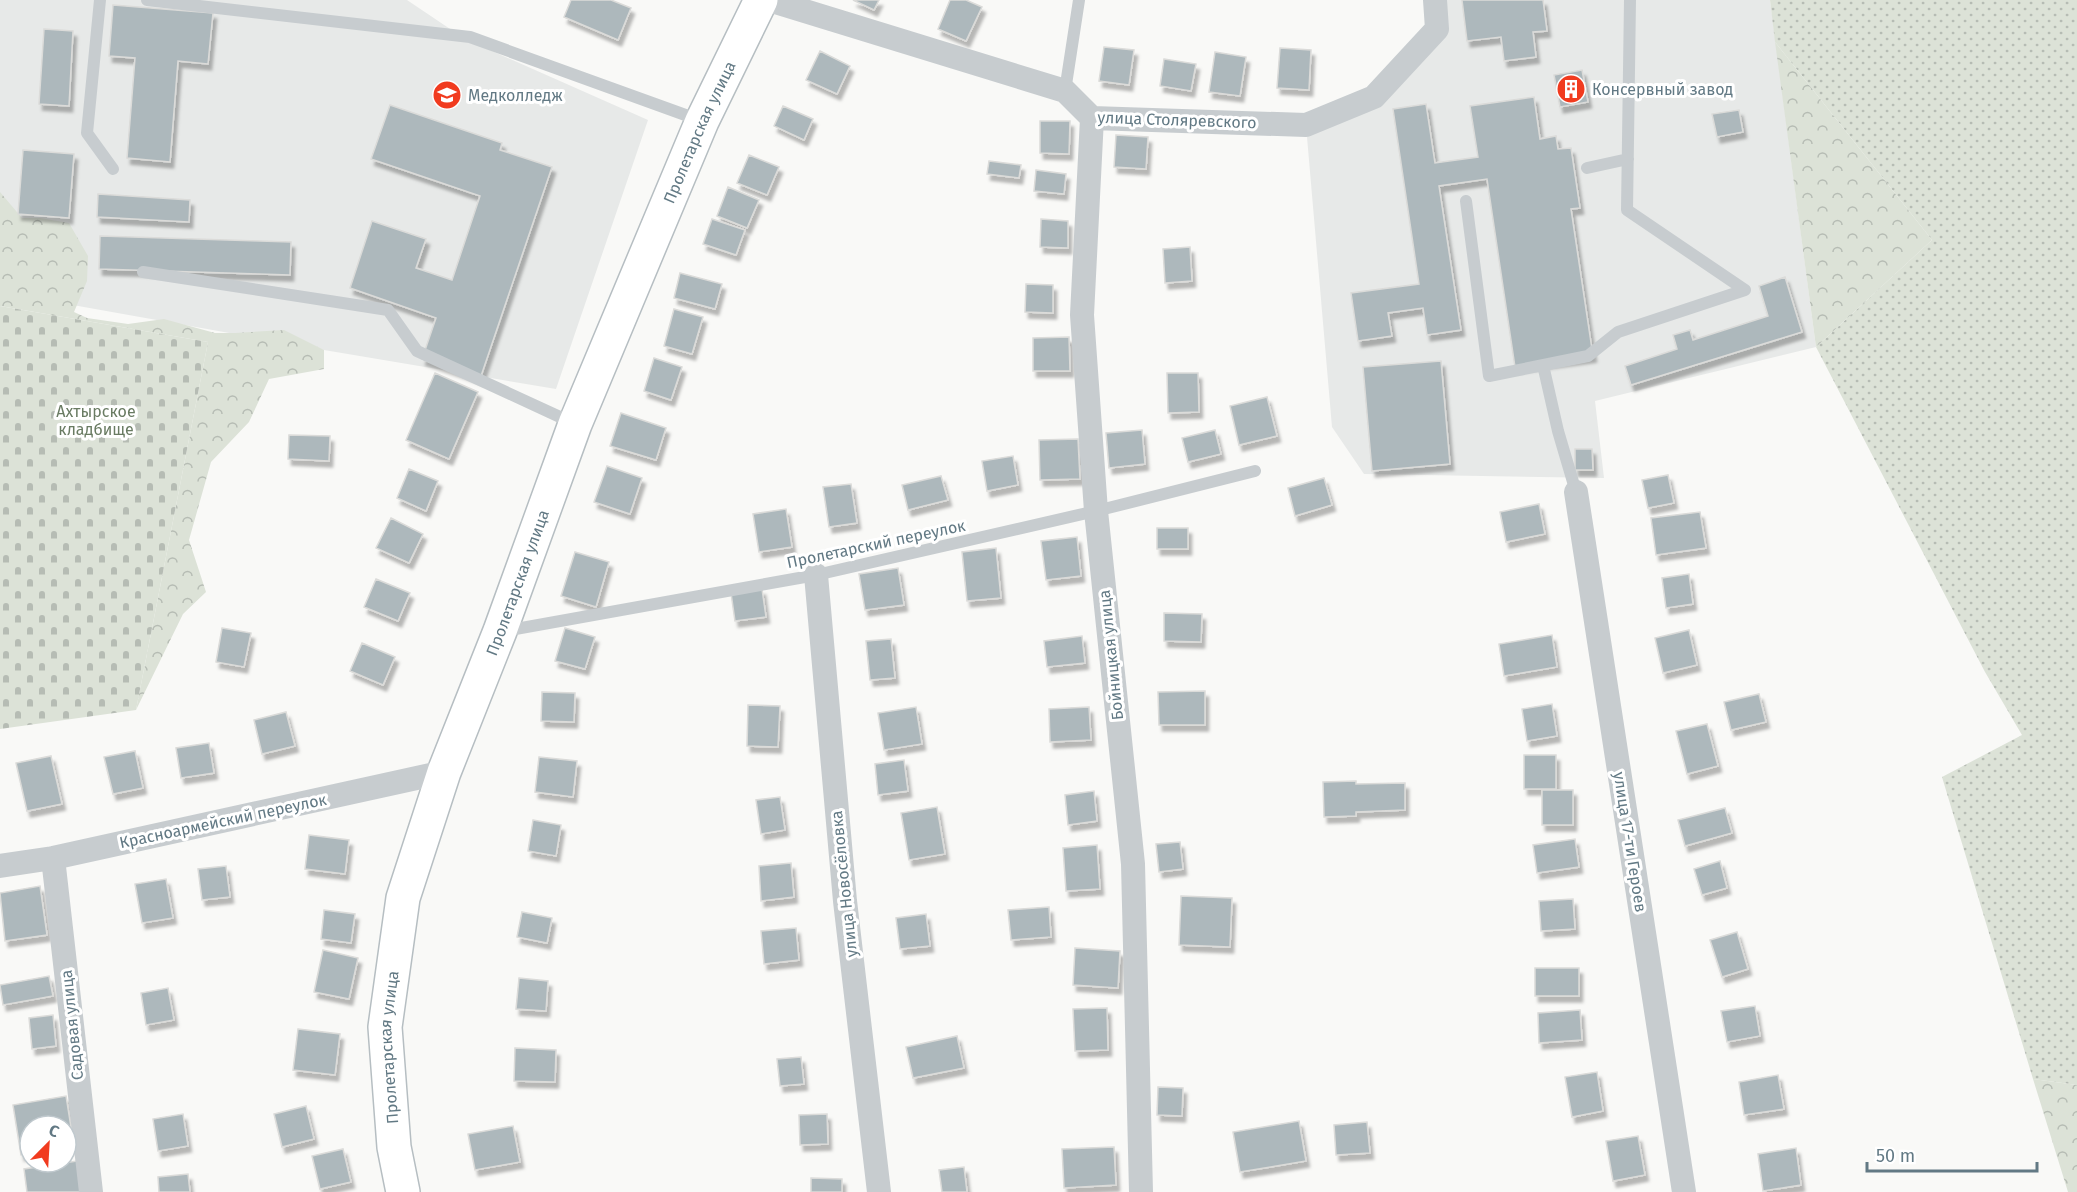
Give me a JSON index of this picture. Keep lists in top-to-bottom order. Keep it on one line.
{"streets":{"main road":["Пролетарская улица"],"street":["улица Столяревского","Бойницкая улица","Красноармейский переулок","улица 17-ти Героев","улица Новосёловка","Садовая улица"],"lane":["Пролетарский переулок"]},"crossings":[["улица Столяревского","Бойницкая улица"],["Пролетарская улица","Пролетарский переулок"],["Пролетарская улица","Красноармейский переулок"],["Пролетарский переулок","Бойницкая улица"],["Пролетарский переулок","улица Новосёловка"],["Красноармейский переулок","Садовая улица"]],"parks":["Ахтырское кладбище"],"places":{"building":["Консервный завод"],"school or university":["Медколледж"]},"scale_bar":"50 m","north":"top right"}
